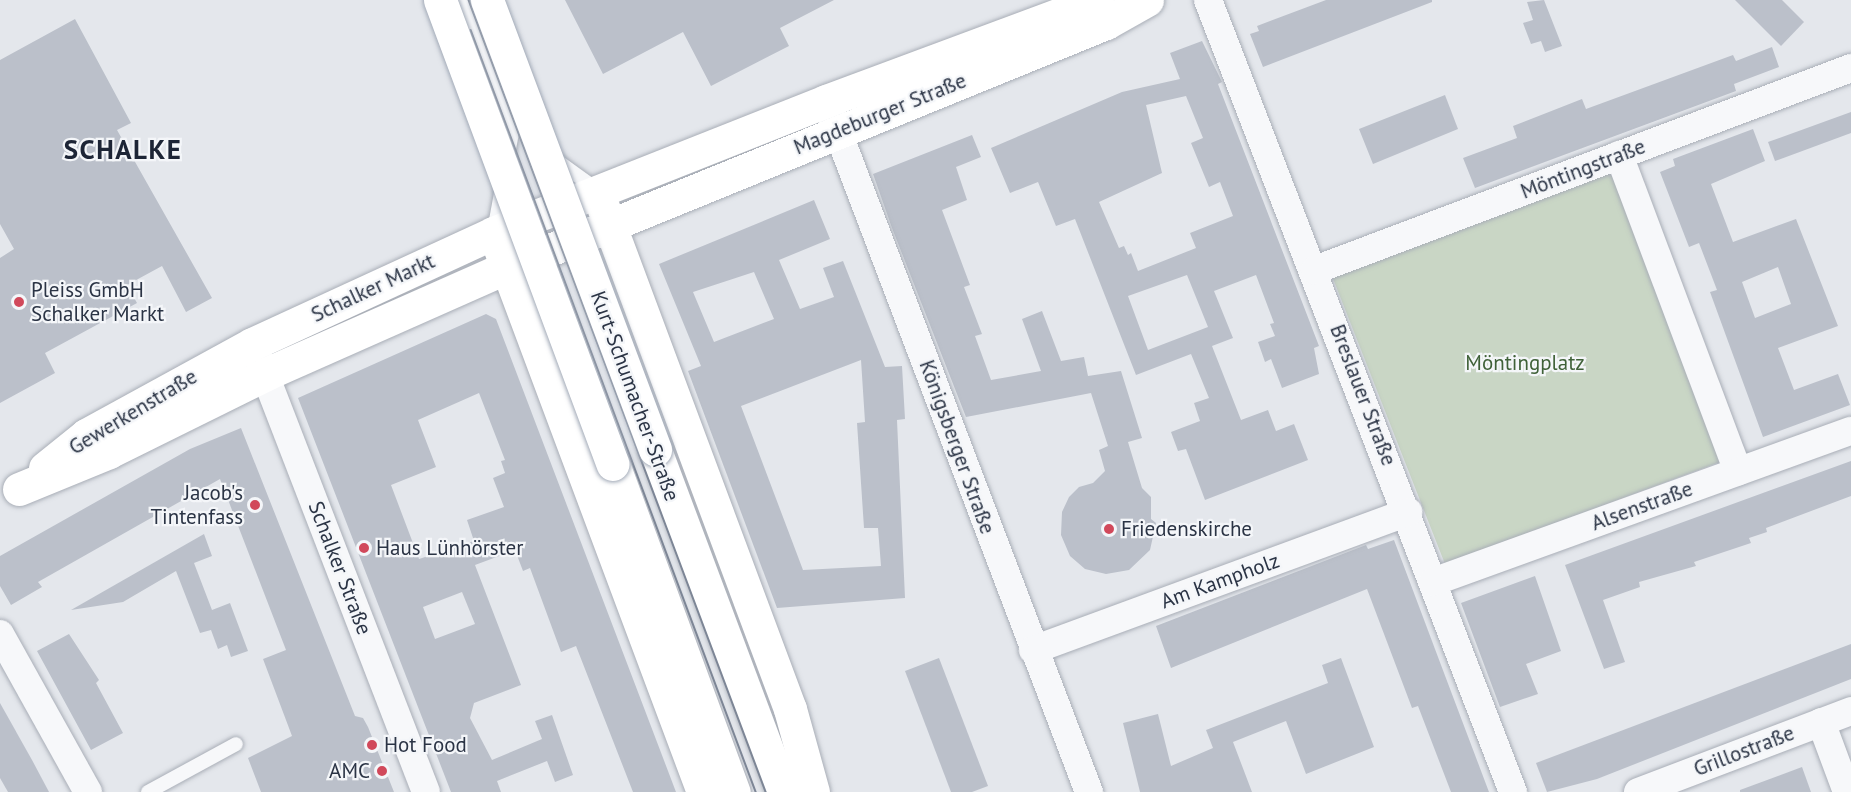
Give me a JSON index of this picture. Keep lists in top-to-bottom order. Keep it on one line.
{"streets":{"street":["Magdeburger Straße","Möntingstraße","Schalker Markt","Breslauer Straße","Kurt-Schumacher-Straße","Gewerkenstraße","Königsberger Straße","Alsenstraße","Schalker Straße","Am Kampholz","Grillostraße"]},"crossings":[["Magdeburger Straße","Schalker Markt"],["Magdeburger Straße","Kurt-Schumacher-Straße"],["Magdeburger Straße","Königsberger Straße"],["Möntingstraße","Breslauer Straße"],["Schalker Markt","Kurt-Schumacher-Straße"],["Schalker Markt","Gewerkenstraße"],["Schalker Markt","Schalker Straße"],["Breslauer Straße","Alsenstraße"],["Breslauer Straße","Am Kampholz"],["Gewerkenstraße","Schalker Straße"],["Königsberger Straße","Am Kampholz"]],"districts":["SCHALKE"],"parks":["Möntingplatz"],"places":["Pleiss GmbH Schalker Markt","Jacob's Tintenfass","Friedenskirche","Haus Lünhörster","Hot Food","AMC"]}
